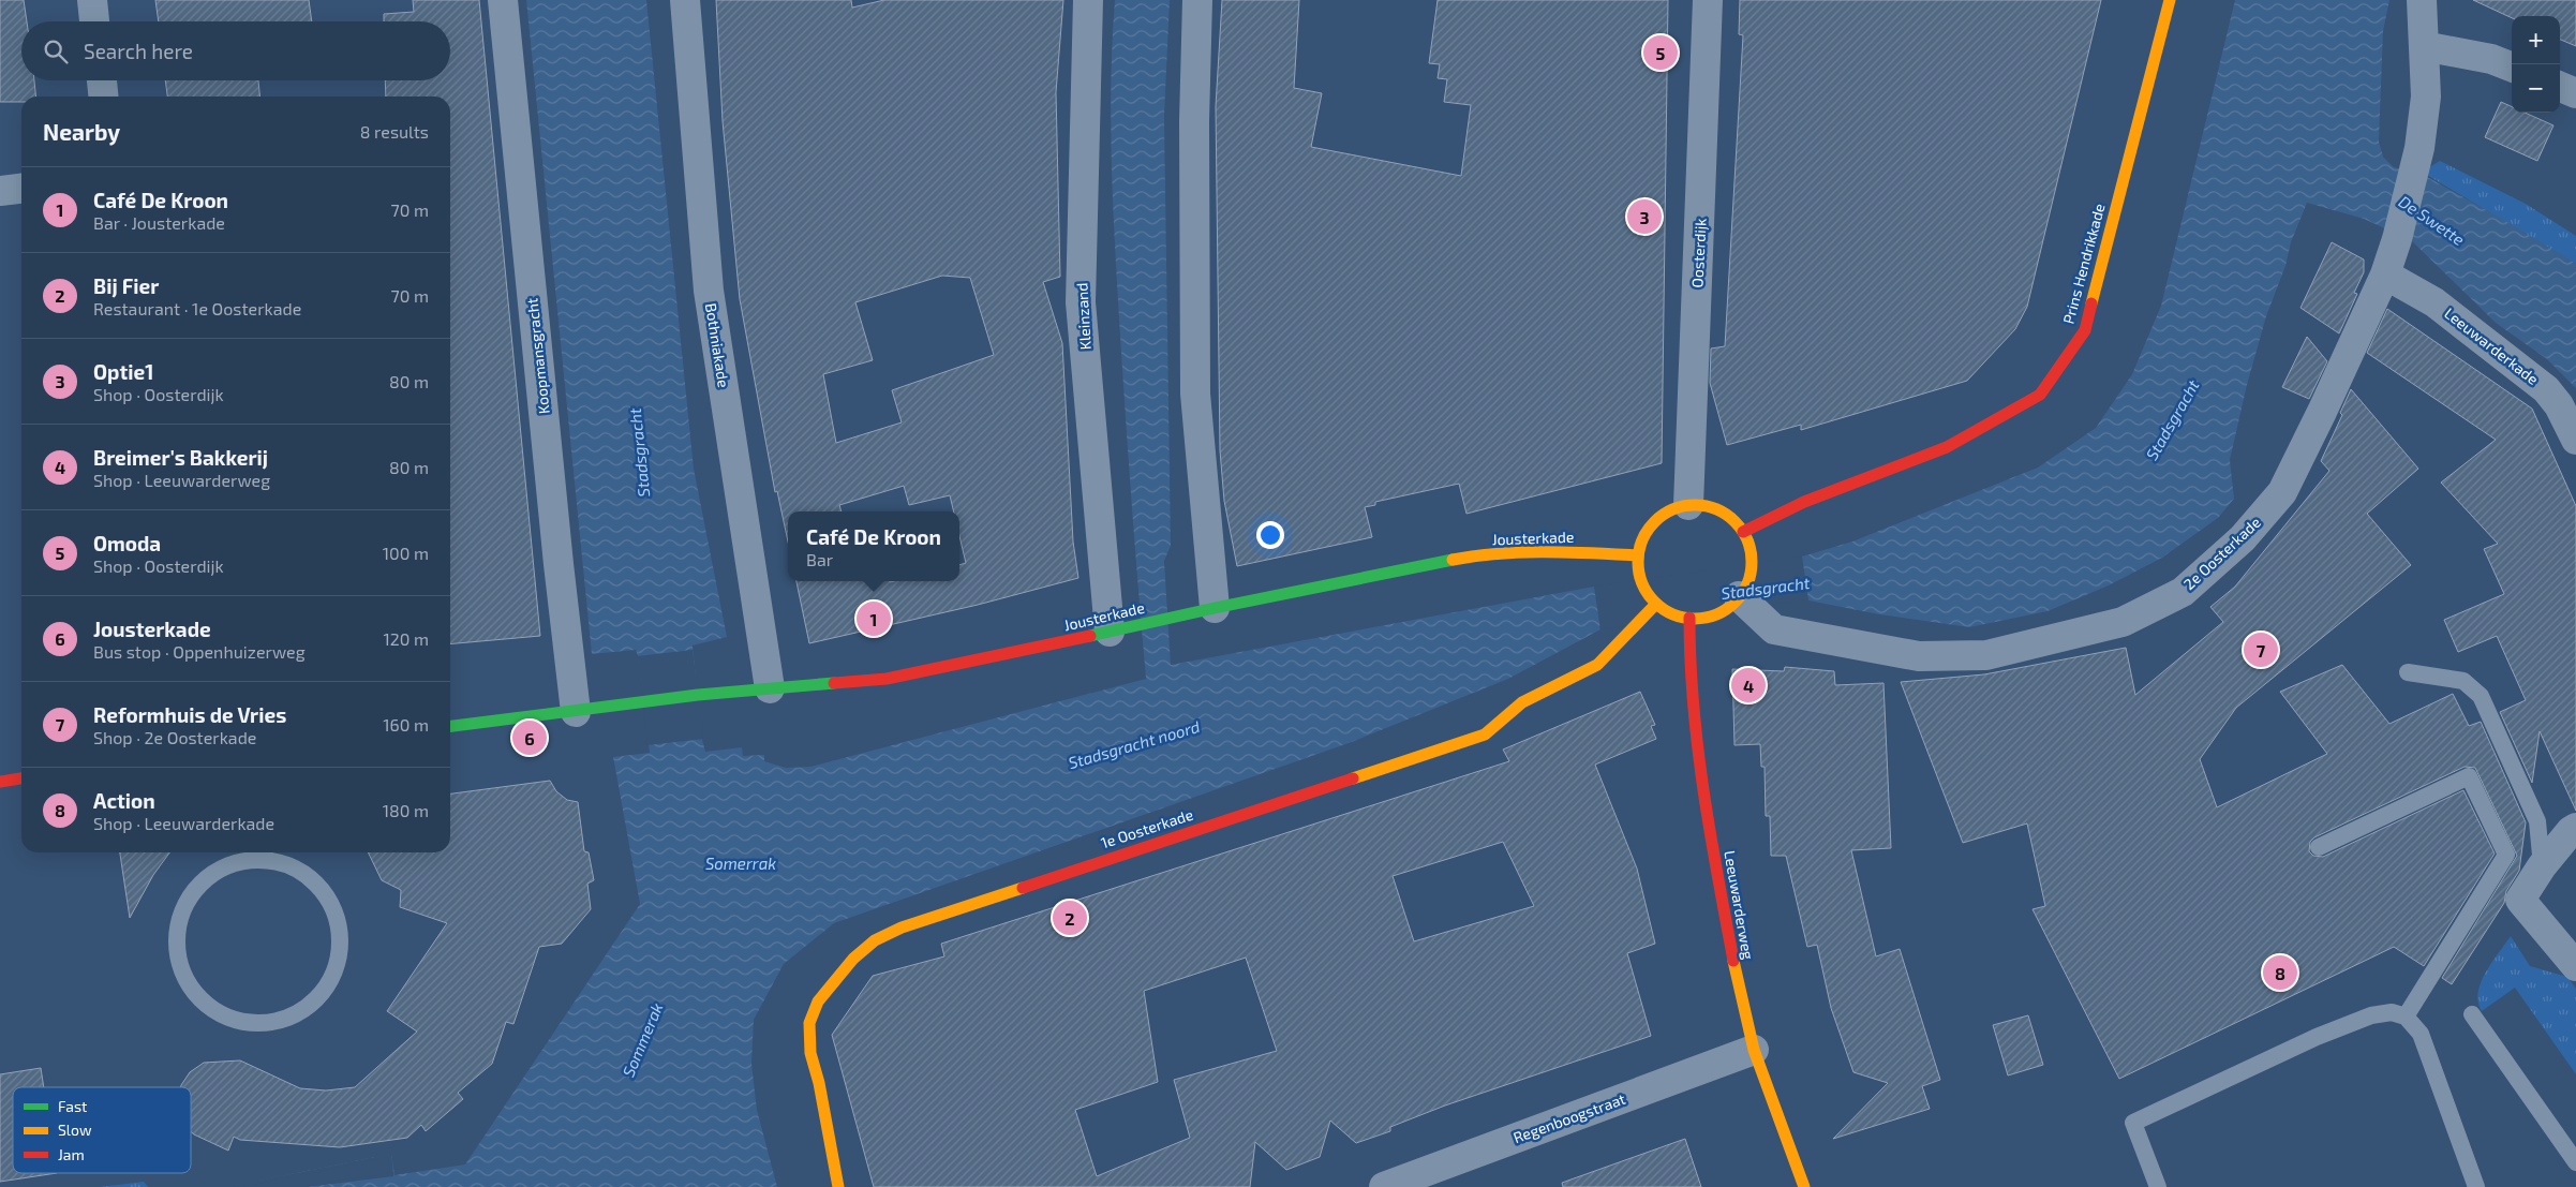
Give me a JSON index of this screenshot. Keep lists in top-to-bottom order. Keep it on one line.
{"streets":{"main road":["Prins Hendrikkade","Jousterkade","1e Oosterkade","Leeuwarderweg"],"street":["Oosterdijk","Kleinzand","Bothniakade","Leeuwarderkade","Koopmansgracht","2e Oosterkade","Regenboogstraat"]},"crossings":[["Oosterdijk","Prins Hendrikkade"],["Oosterdijk","Jousterkade"],["Oosterdijk","2e Oosterkade"],["Oosterdijk","1e Oosterkade"],["Oosterdijk","Leeuwarderweg"],["Prins Hendrikkade","Jousterkade"],["Prins Hendrikkade","2e Oosterkade"],["Prins Hendrikkade","1e Oosterkade"],["Prins Hendrikkade","Leeuwarderweg"],["Kleinzand","Jousterkade"],["Bothniakade","Jousterkade"],["Leeuwarderkade","2e Oosterkade"],["Koopmansgracht","Jousterkade"],["Jousterkade","2e Oosterkade"],["Jousterkade","1e Oosterkade"],["Jousterkade","Leeuwarderweg"],["2e Oosterkade","1e Oosterkade"],["2e Oosterkade","Leeuwarderweg"],["1e Oosterkade","Leeuwarderweg"],["Leeuwarderweg","Regenboogstraat"]],"water":["De Swette","Stadsgracht","Stadsgracht noord","Somerrak","Sommerak"],"legend":["Fast","Slow","Jam"],"page":{"map_buttons":["+","−"],"search":"Search here","pins":["5","3","1","7","4","6","2","8"],"heading":["Nearby","8 results"],"list":[{"mark":"1","name":"Café De Kroon","note":"Bar · Jousterkade","value":"70 m"},{"mark":"2","name":"Bij Fier","note":"Restaurant · 1e Oosterkade","value":"70 m"},{"mark":"3","name":"Optie1","note":"Shop · Oosterdijk","value":"80 m"},{"mark":"4","name":"Breimer's Bakkerij","note":"Shop · Leeuwarderweg","value":"80 m"},{"mark":"5","name":"Omoda","note":"Shop · Oosterdijk","value":"100 m"},{"mark":"6","name":"Jousterkade","note":"Bus stop · Oppenhuizerweg","value":"120 m"},{"mark":"7","name":"Reformhuis de Vries","note":"Shop · 2e Oosterkade","value":"160 m"},{"mark":"8","name":"Action","note":"Shop · Leeuwarderkade","value":"180 m"}],"popup":["Café De Kroon","Bar"]}}
